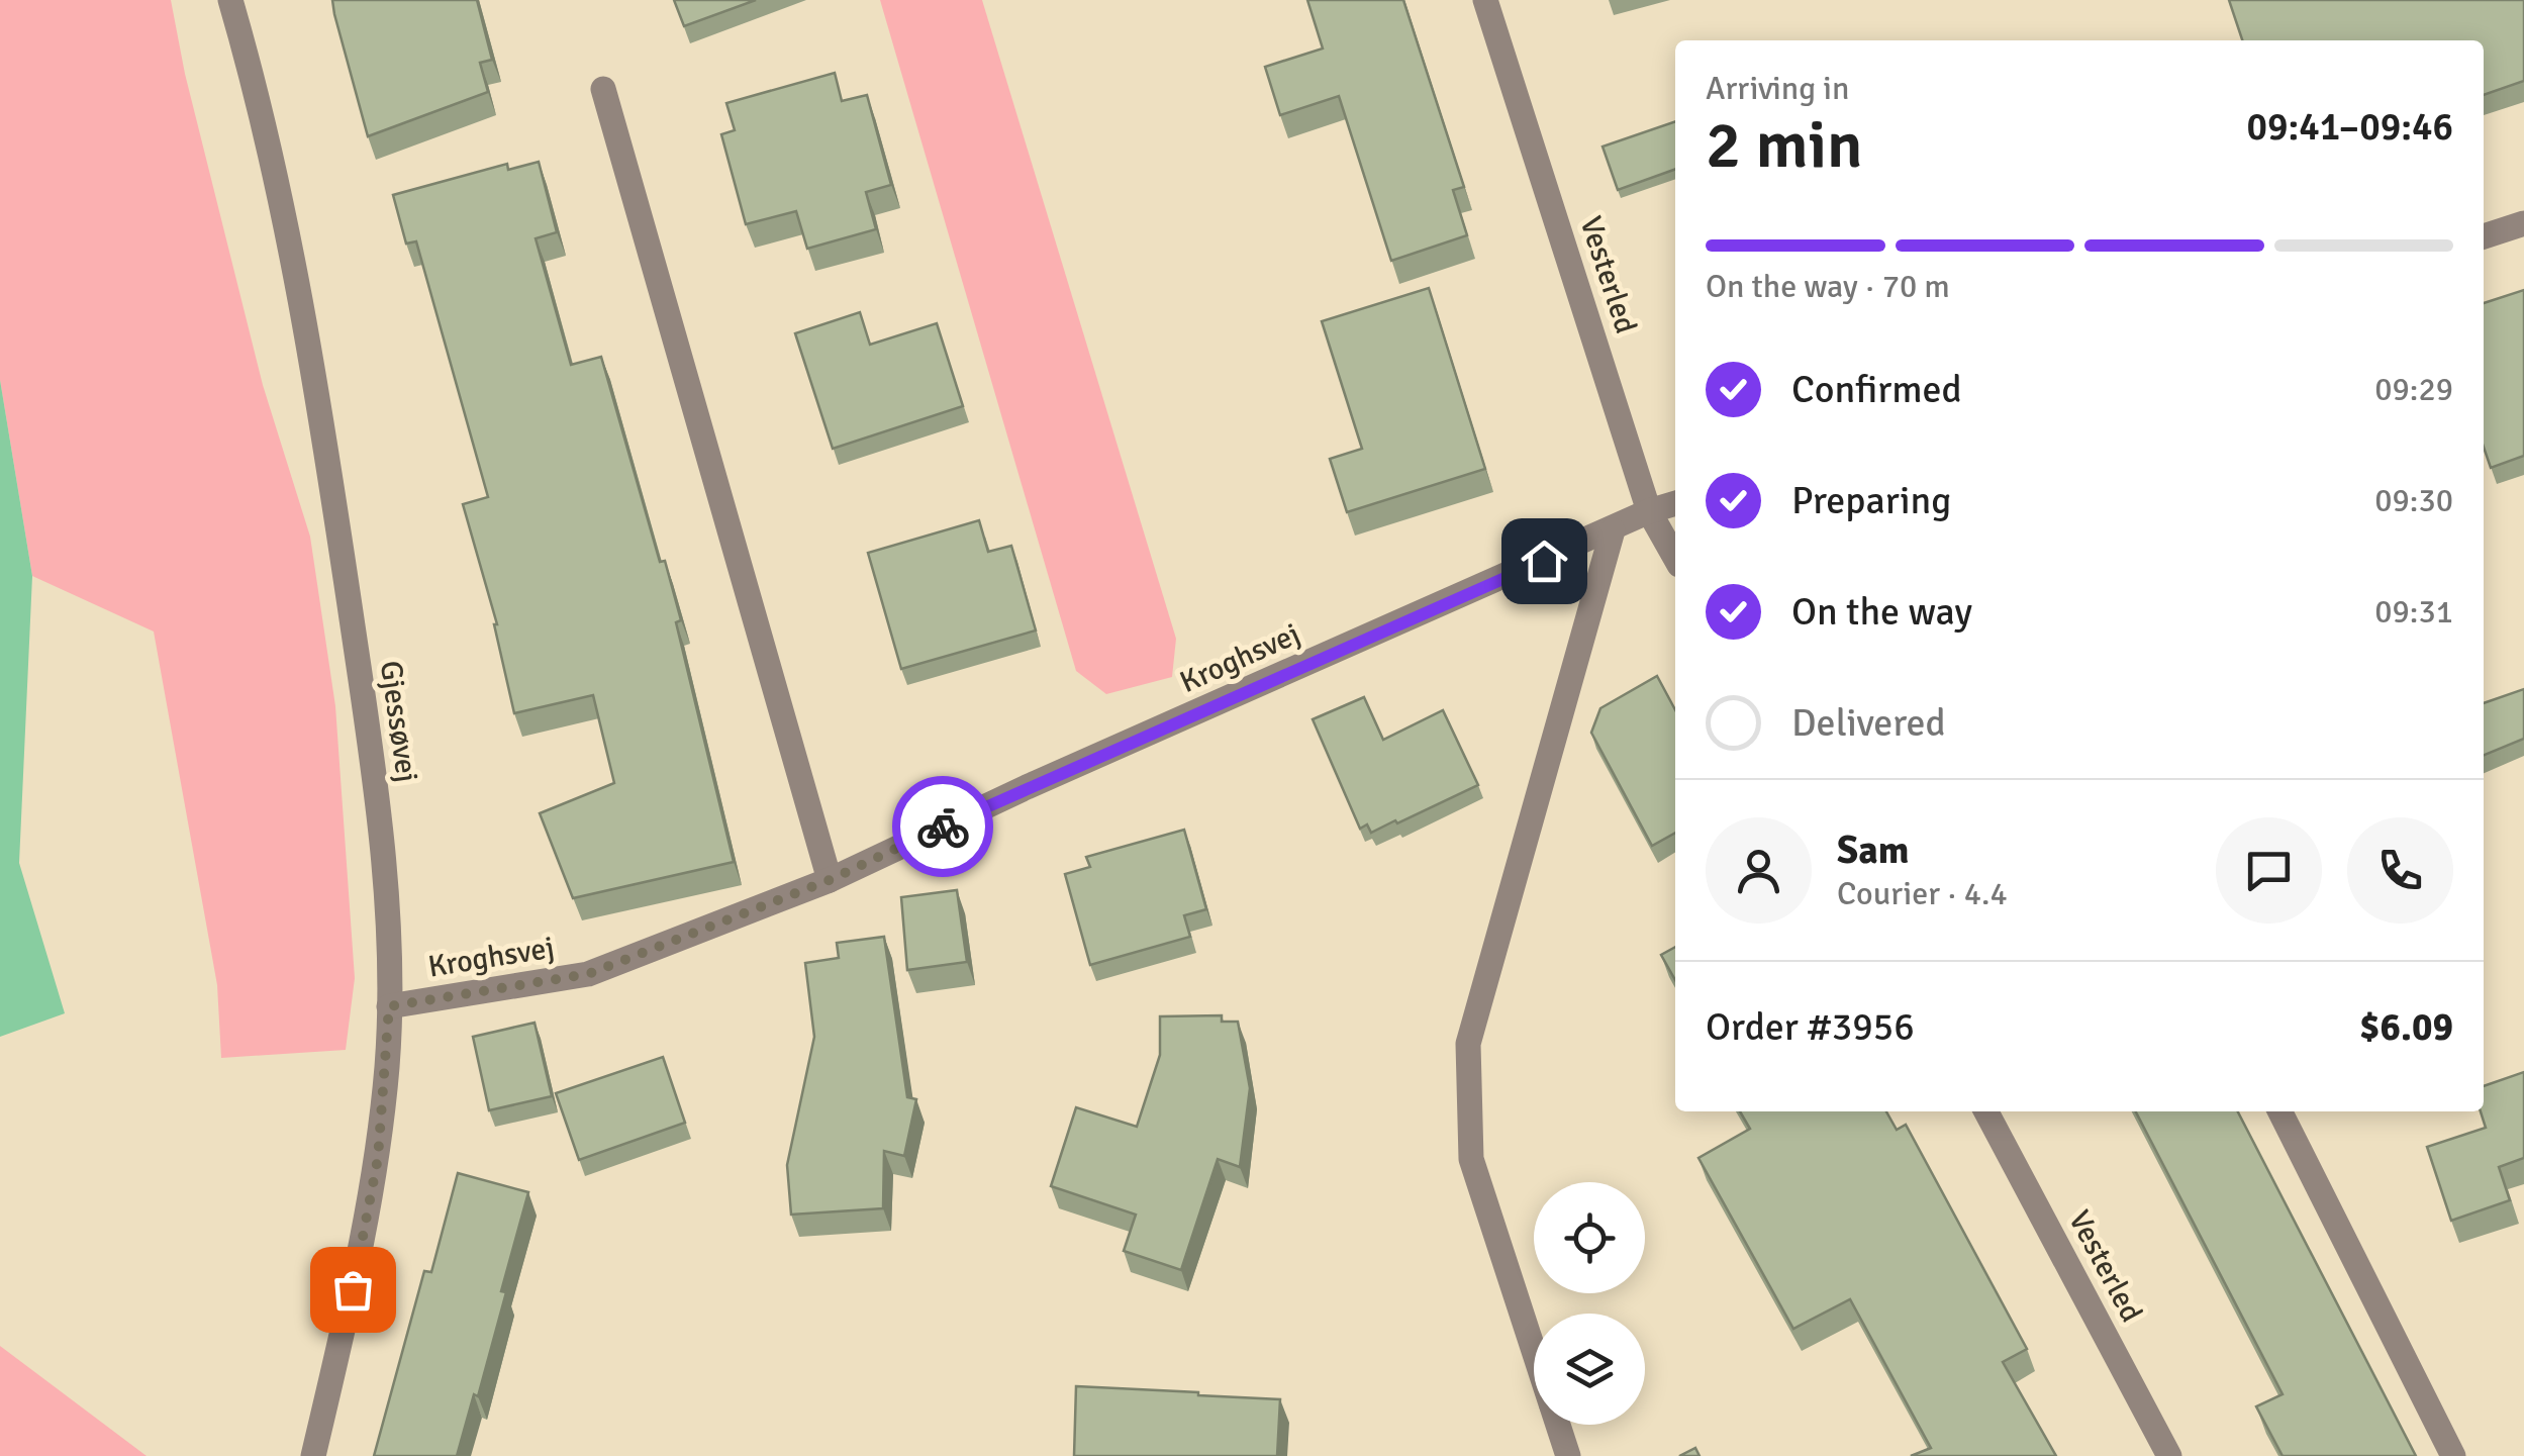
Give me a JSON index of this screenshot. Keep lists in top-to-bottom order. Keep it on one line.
{"streets":{"street":["Vesterled","Kroghsvej","Gjessøvej"]},"crossings":[["Vesterled","Kroghsvej"],["Kroghsvej","Gjessøvej"]],"page":{"heading":["2 min","Arriving in","09:41–09:46"],"panel":["Sam","Courier · 4.4","Order #3956","$6.09"],"bar":"On the way · 70 m","list":[["Confirmed","09:29"],["Preparing","09:30"],["On the way","09:31"],"Delivered"]}}
